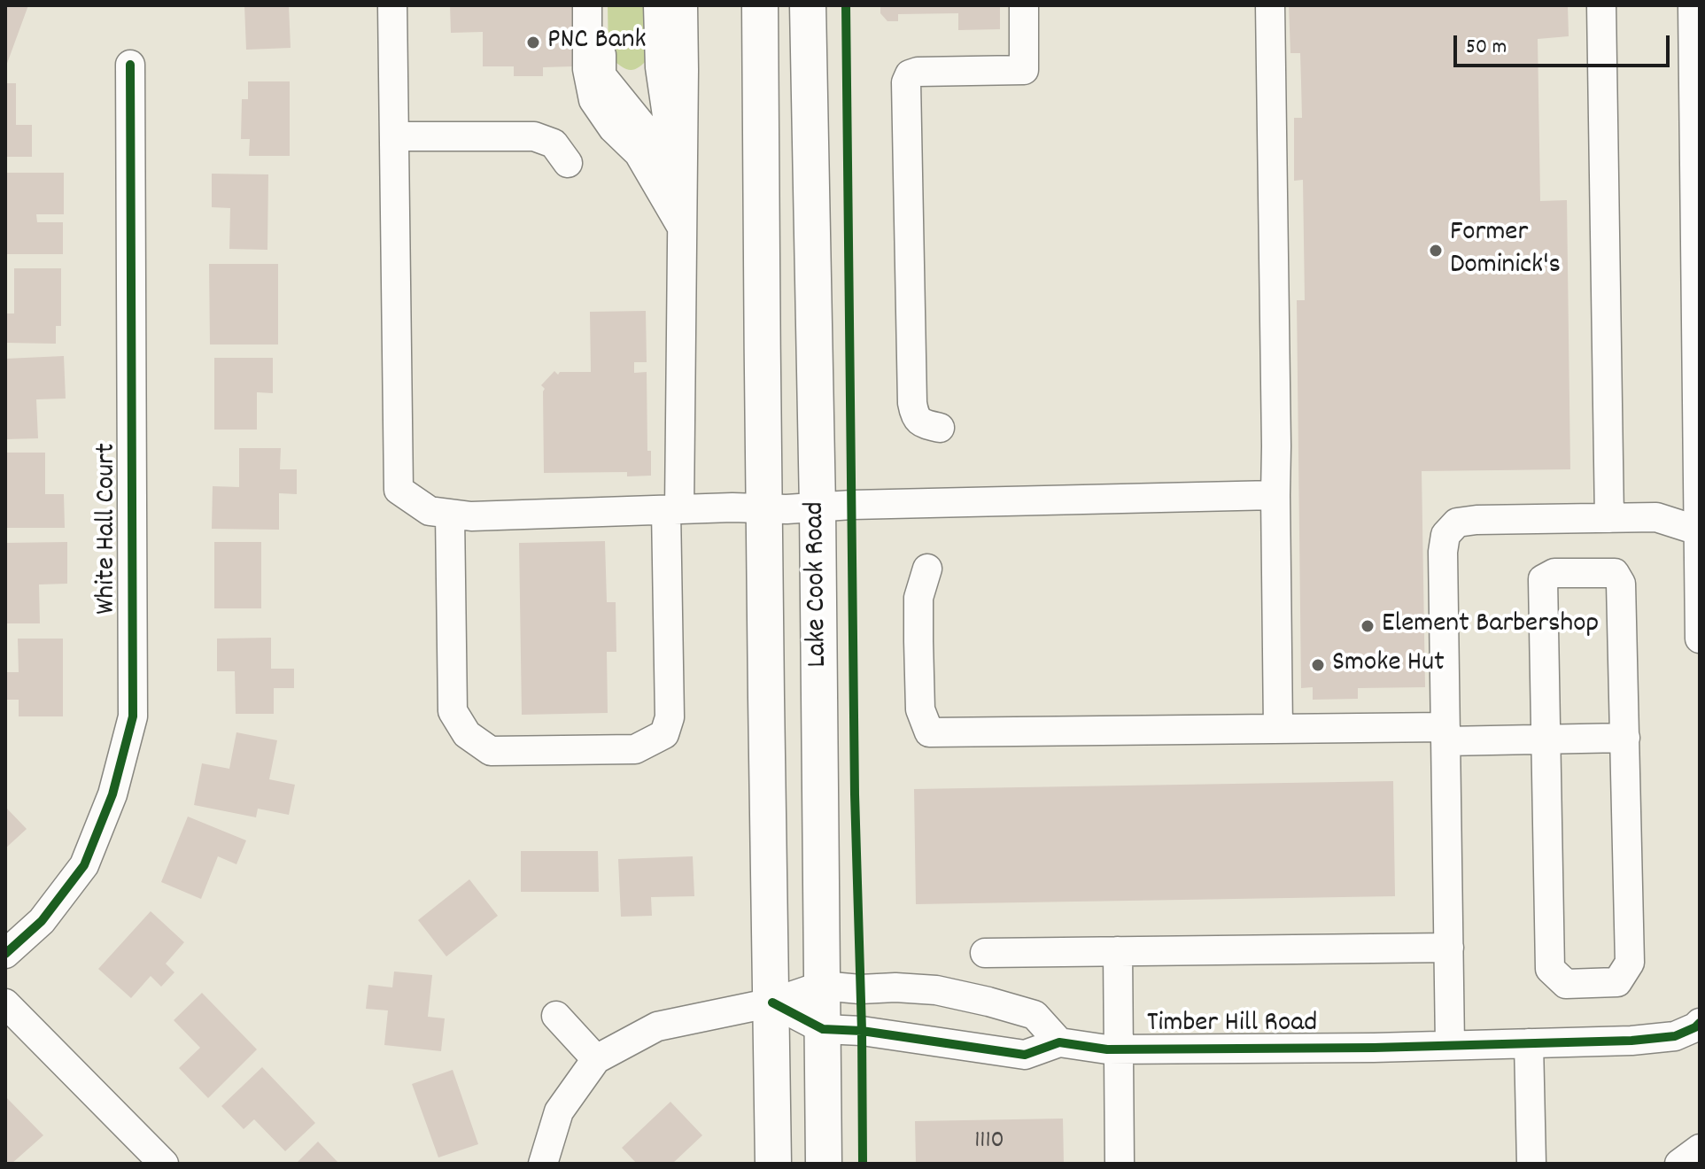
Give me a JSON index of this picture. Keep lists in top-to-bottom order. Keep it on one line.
{"streets":{"main road":["Lake Cook Road"],"street":["White Hall Court","Timber Hill Road"]},"crossings":[["Lake Cook Road","Timber Hill Road"]],"places":["PNC Bank","Former Dominick's","Element Barbershop","Smoke Hut"],"house_numbers":["1110"],"scale_bar":"50 m"}
